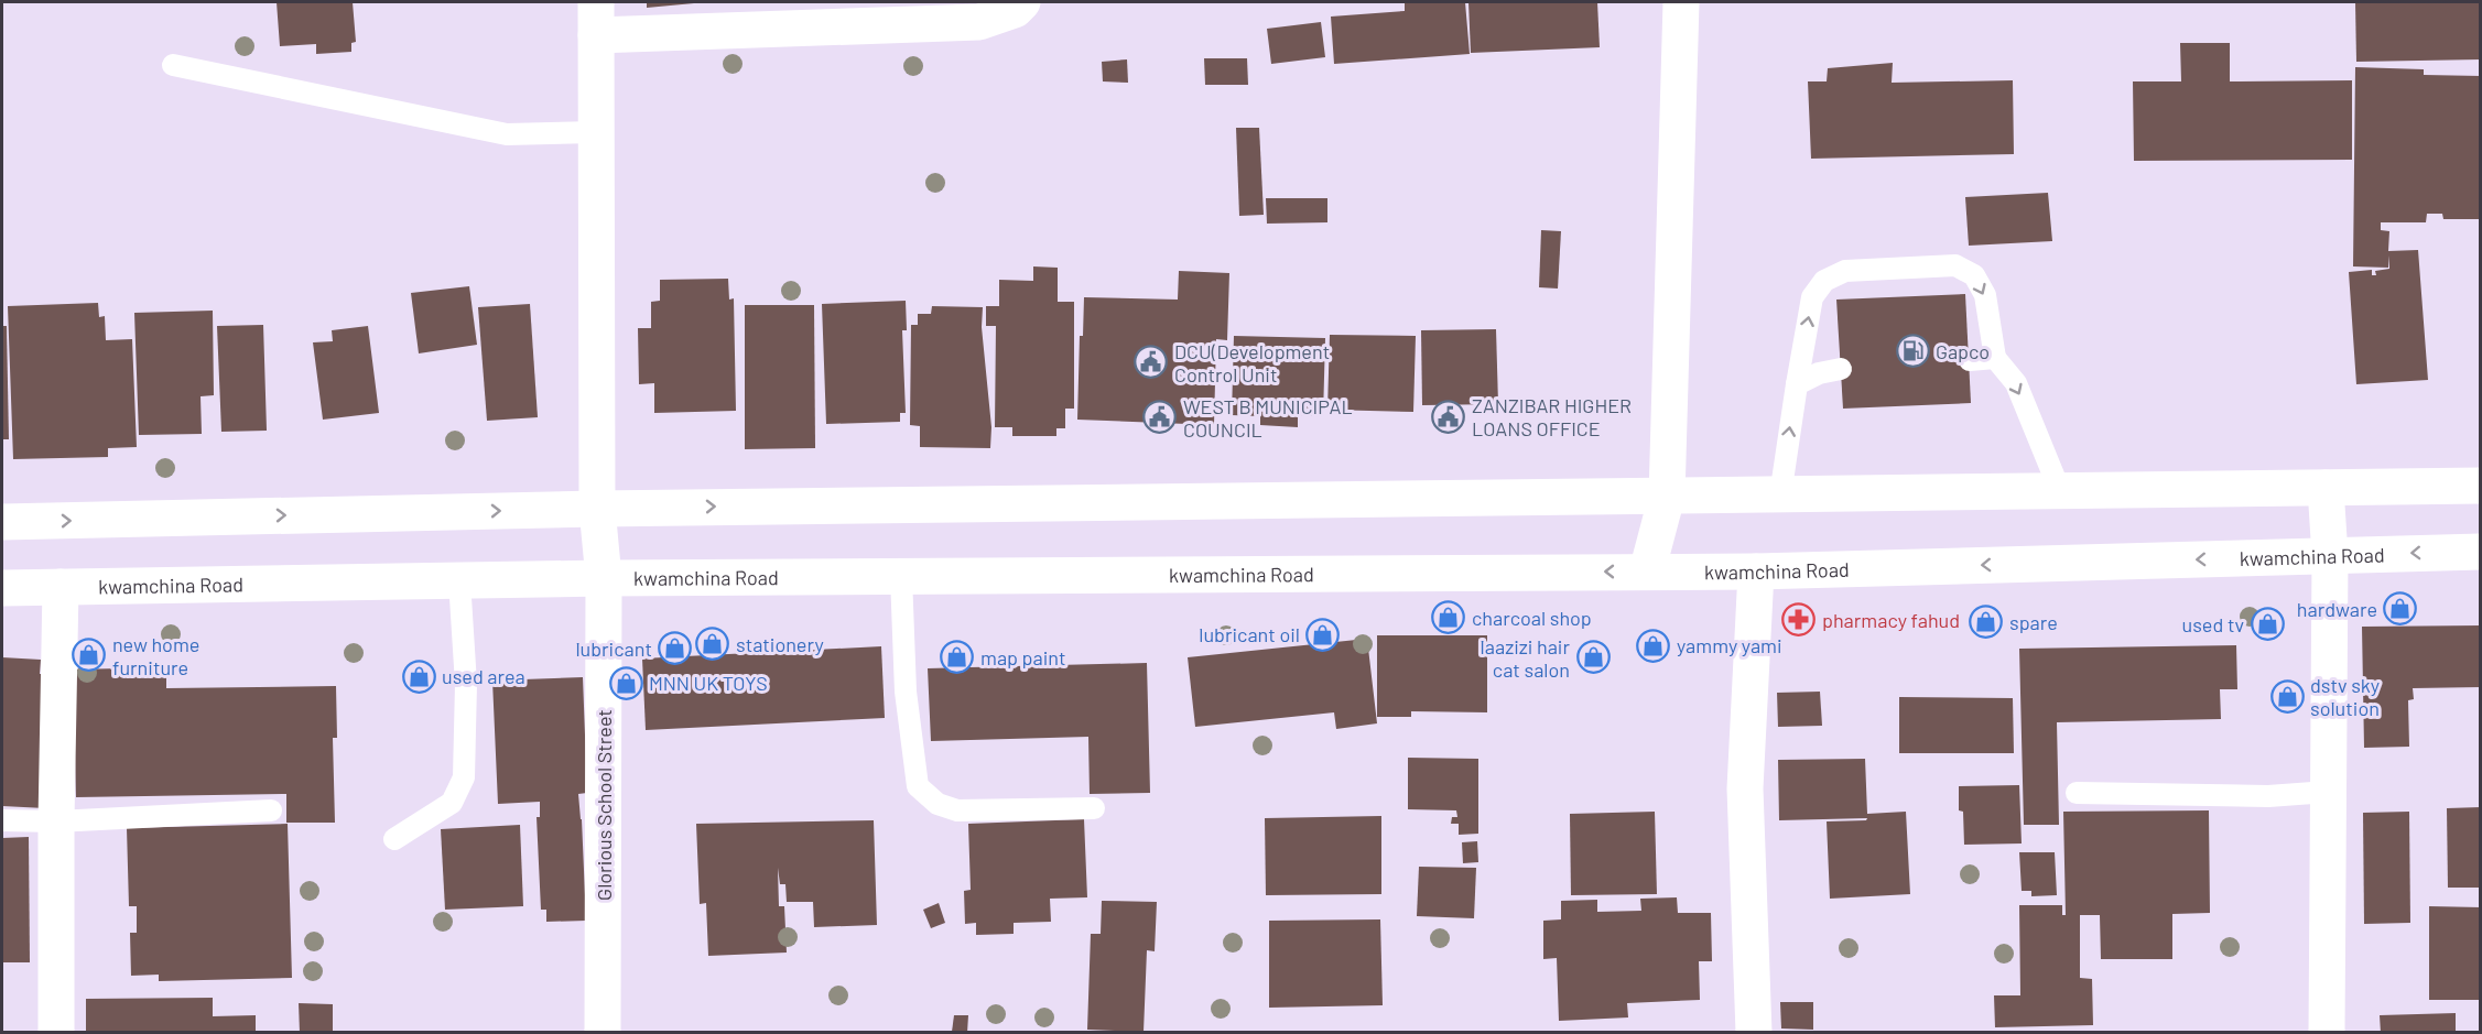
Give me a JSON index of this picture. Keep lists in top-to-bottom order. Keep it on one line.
{"streets":{"main road":["kwamchina Road","Glorious School Street"]},"crossings":[["kwamchina Road","Glorious School Street"]],"places":{"fuel station":["Gapco"],"public building":["DCU(Development Control Unit","ZANZIBAR HIGHER LOANS OFFICE","WEST B MUNICIPAL COUNCIL"],"shop":["hardware","charcoal shop","spare","used tv","lubricant oil","stationery","yammy yami","lubricant","new home furniture","map paint","laazizi hair cat salon","used area","MNN UK TOYS","dstv sky solution"],"pharmacy":["pharmacy fahud"]}}
